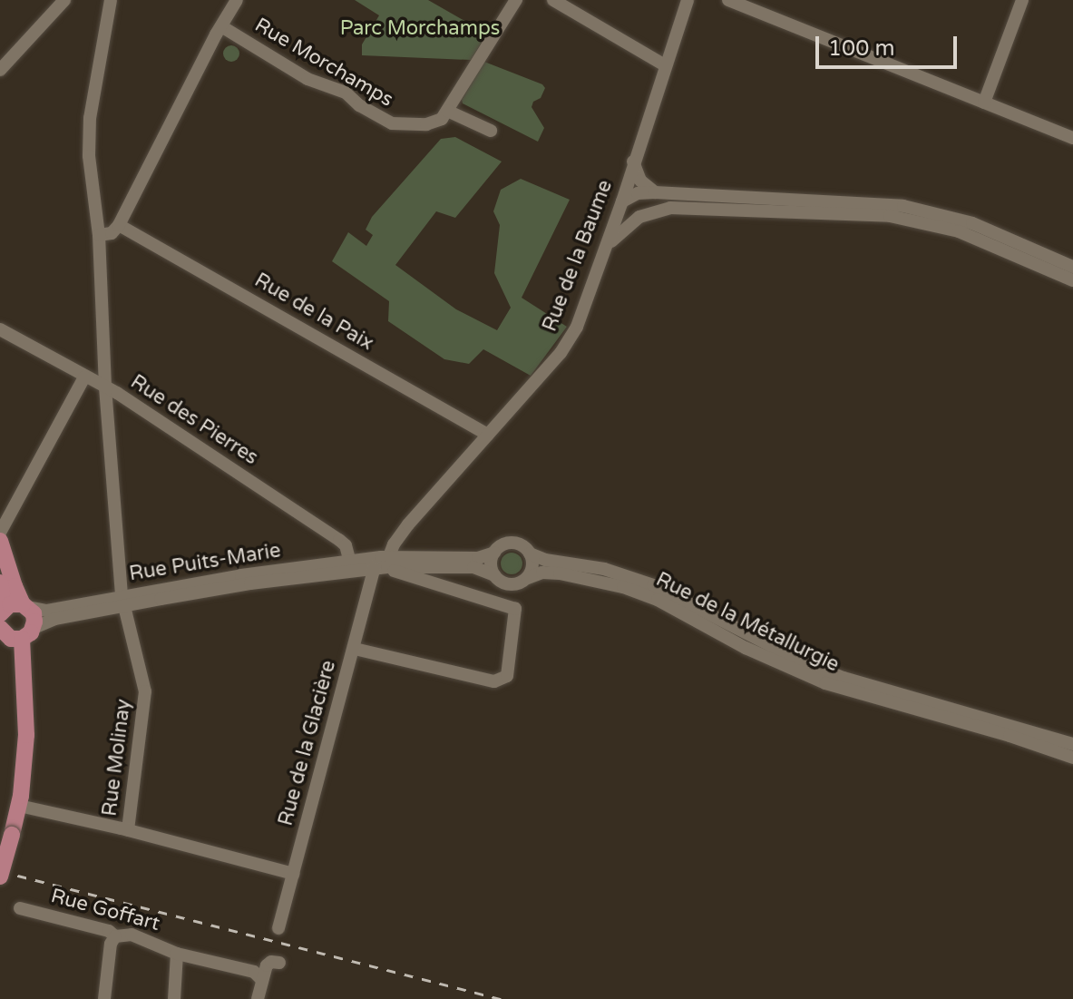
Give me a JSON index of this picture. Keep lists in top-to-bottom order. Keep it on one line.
{"streets":{"street":["Rue Morchamps","Rue de la Baume","Rue de la Paix","Rue des Pierres","Rue Puits-Marie","Rue de la Métallurgie","Rue de la Glacière","Rue Molinay","Rue Goffart"]},"crossings":[["Rue Morchamps","Rue de la Paix"],["Rue de la Baume","Rue de la Paix"],["Rue de la Baume","Rue Puits-Marie"],["Rue de la Baume","Rue de la Métallurgie"],["Rue de la Baume","Rue de la Glacière"],["Rue des Pierres","Rue Puits-Marie"],["Rue des Pierres","Rue Molinay"],["Rue Puits-Marie","Rue de la Métallurgie"],["Rue Puits-Marie","Rue de la Glacière"],["Rue Puits-Marie","Rue Molinay"],["Rue de la Métallurgie","Rue de la Glacière"]],"parks":["Parc Morchamps"],"scale_bar":"100 m"}
